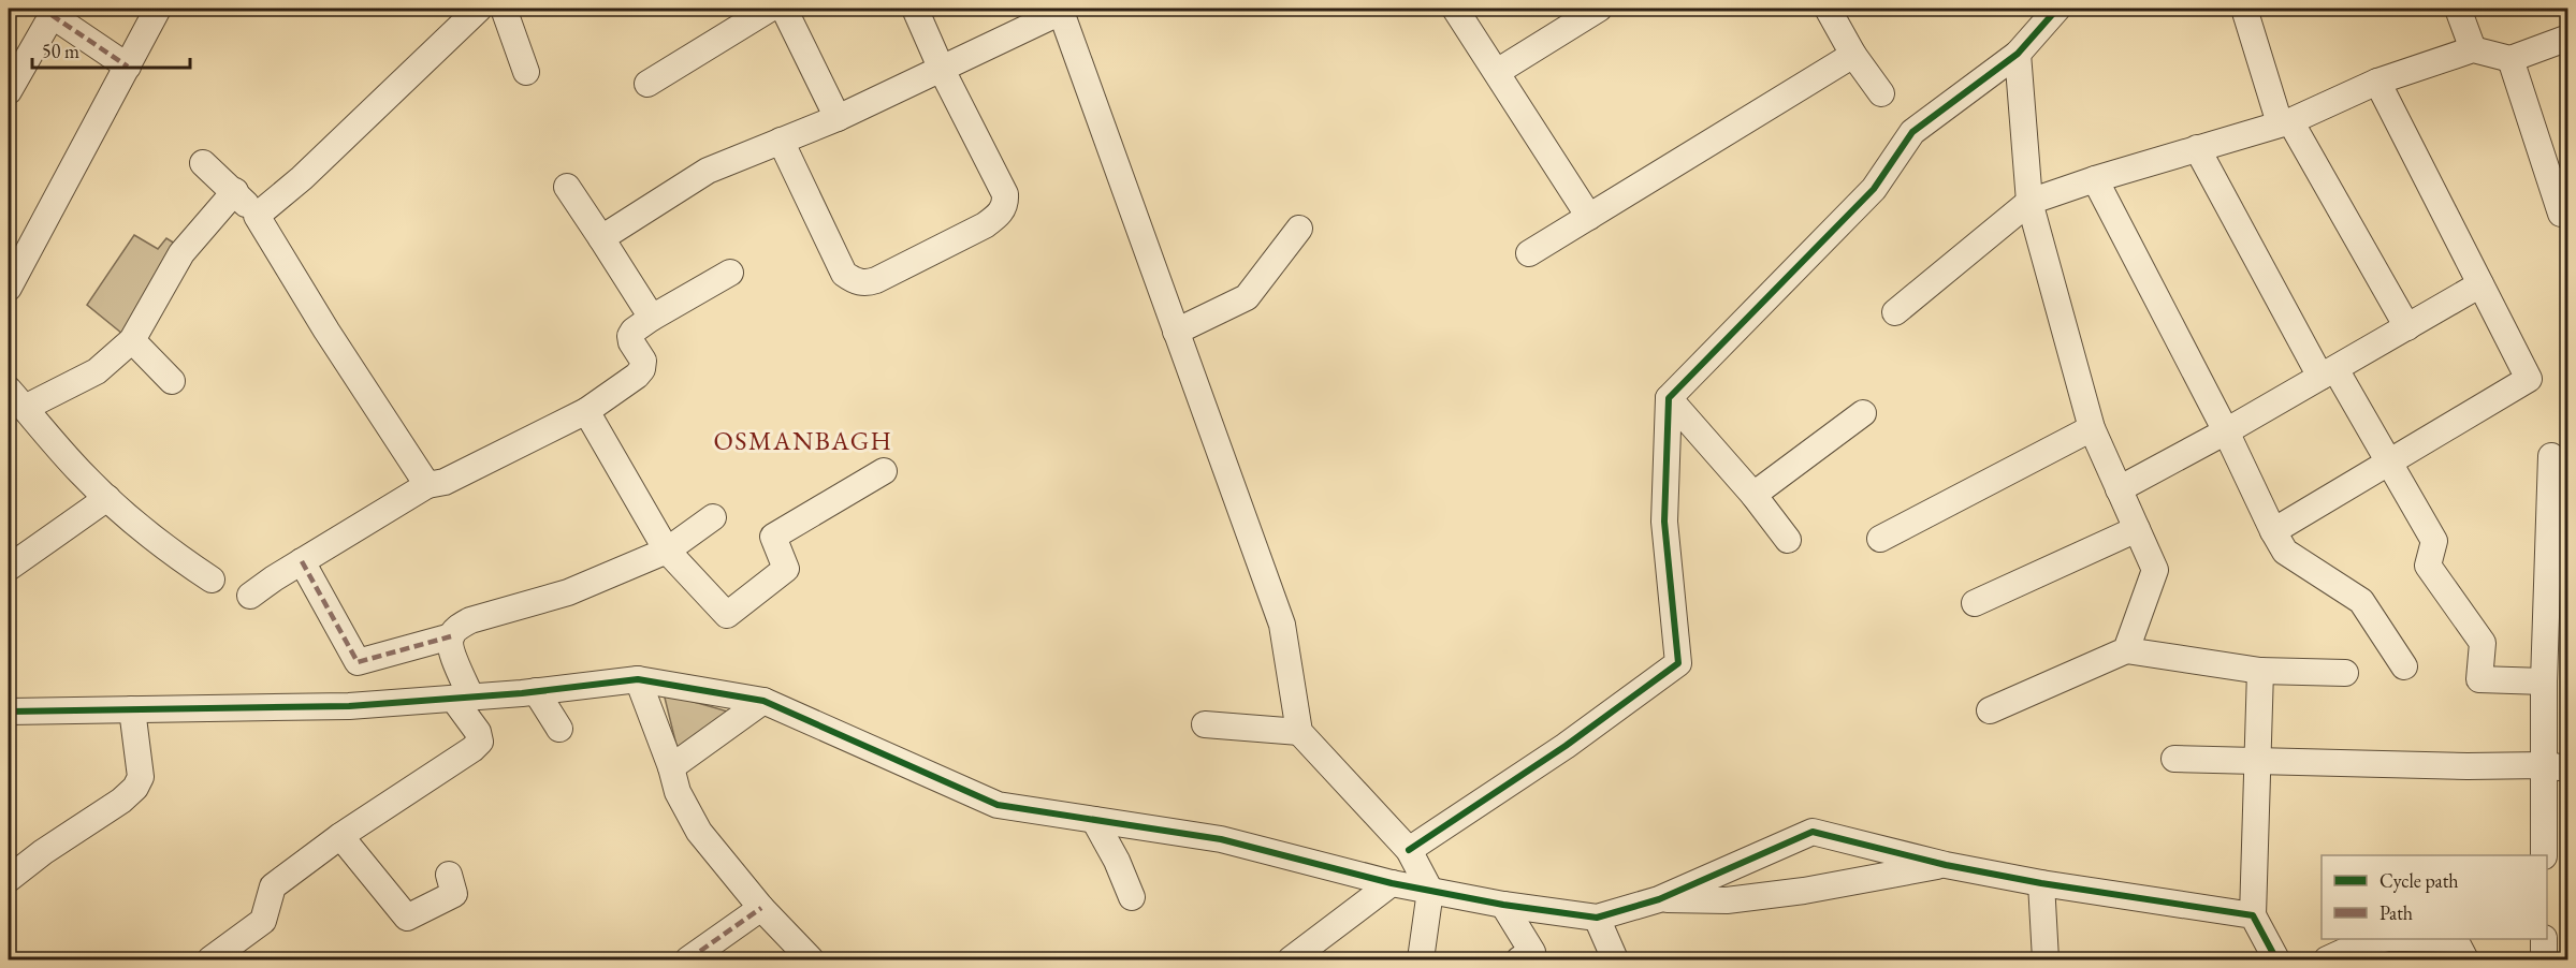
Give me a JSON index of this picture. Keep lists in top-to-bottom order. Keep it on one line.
{"districts":["OSMANBAGH"],"legend":["Cycle path","Path"],"scale_bar":"50 m"}
